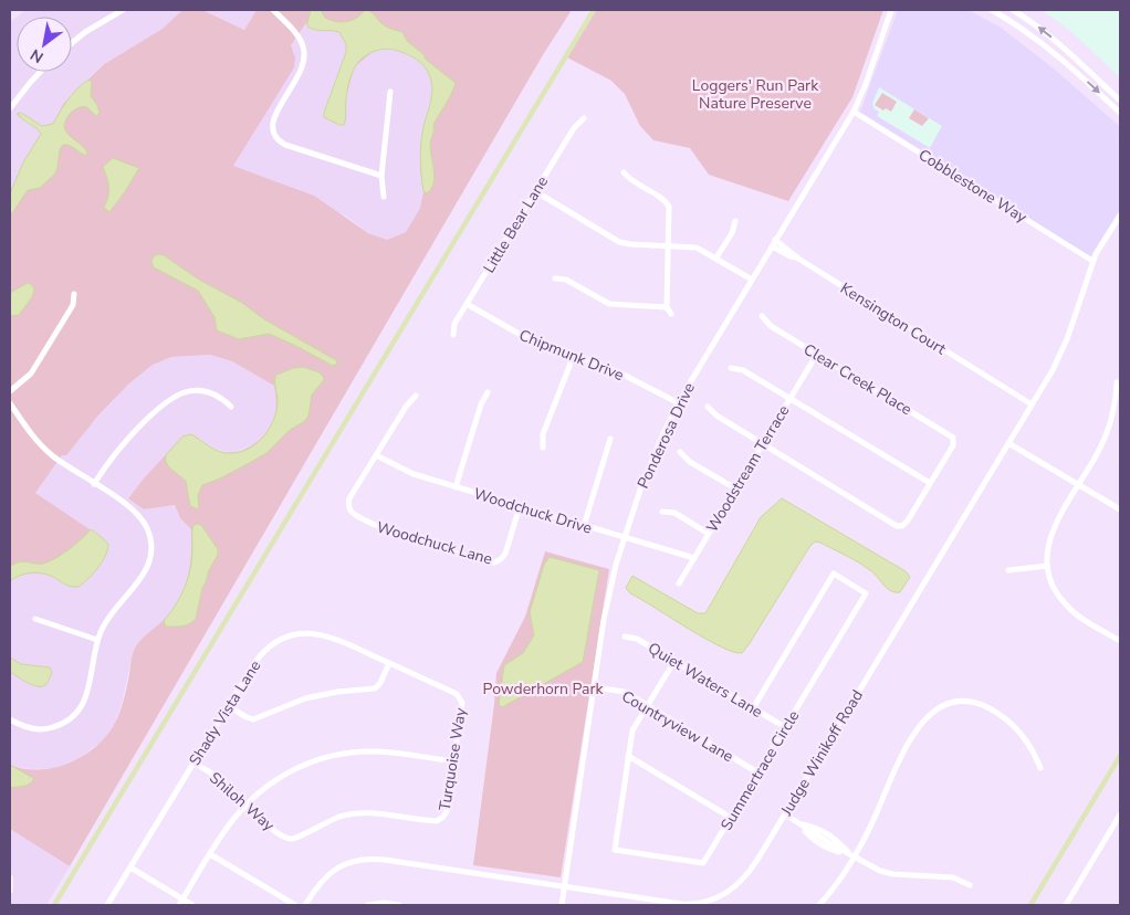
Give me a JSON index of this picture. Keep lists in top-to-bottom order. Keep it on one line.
{"streets":{"street":["Cobblestone Way","Little Bear Lane","Kensington Court","Chipmunk Drive","Clear Creek Place","Ponderosa Drive","Woodstream Terrace","Woodchuck Drive","Woodchuck Lane","Quiet Waters Lane","Shady Vista Lane","Countryview Lane","Judge Winikoff Road","Turquoise Way","Summertrace Circle","Shiloh Way"]},"crossings":[["Cobblestone Way","Ponderosa Drive"],["Cobblestone Way","Judge Winikoff Road"],["Little Bear Lane","Chipmunk Drive"],["Kensington Court","Ponderosa Drive"],["Kensington Court","Judge Winikoff Road"],["Chipmunk Drive","Ponderosa Drive"],["Clear Creek Place","Woodstream Terrace"],["Ponderosa Drive","Woodchuck Drive"],["Ponderosa Drive","Countryview Lane"],["Ponderosa Drive","Judge Winikoff Road"],["Woodstream Terrace","Woodchuck Drive"],["Woodchuck Drive","Woodchuck Lane"],["Quiet Waters Lane","Summertrace Circle"],["Shady Vista Lane","Turquoise Way"],["Shady Vista Lane","Shiloh Way"],["Countryview Lane","Summertrace Circle"],["Turquoise Way","Shiloh Way"]],"parks":["Loggers' Run Park Nature Preserve","Powderhorn Park"],"north":"bottom left"}
